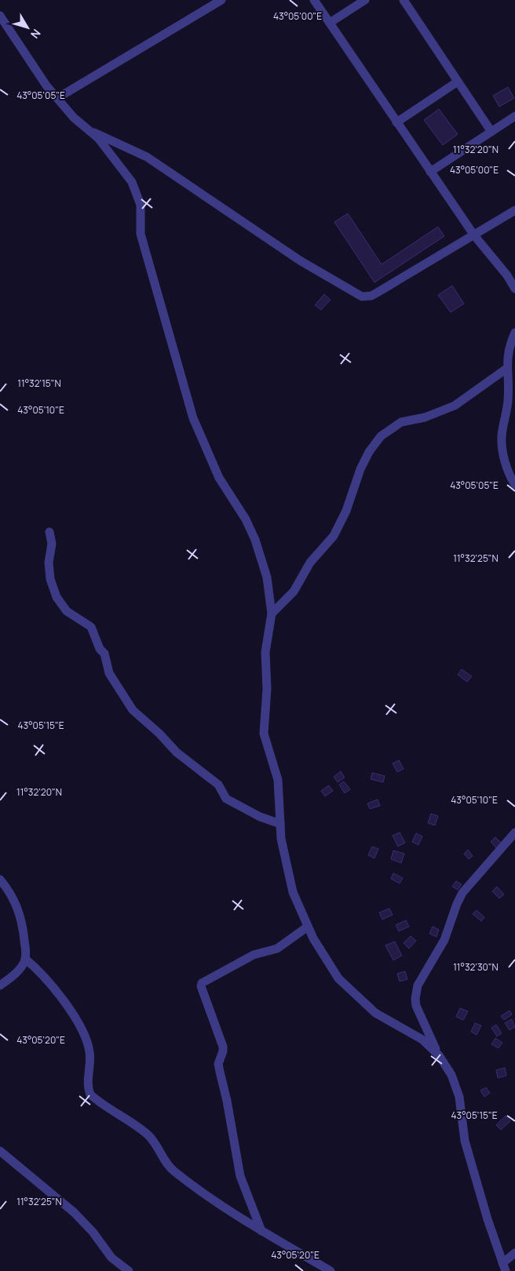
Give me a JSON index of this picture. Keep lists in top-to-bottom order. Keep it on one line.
{"north":"bottom right","coordinates":["43°05'00\"E","43°05'05\"E","11°32'20\"N","11°32'15\"N","43°05'10\"E","11°32'25\"N","43°05'15\"E","11°32'30\"N","43°05'20\"E"]}
